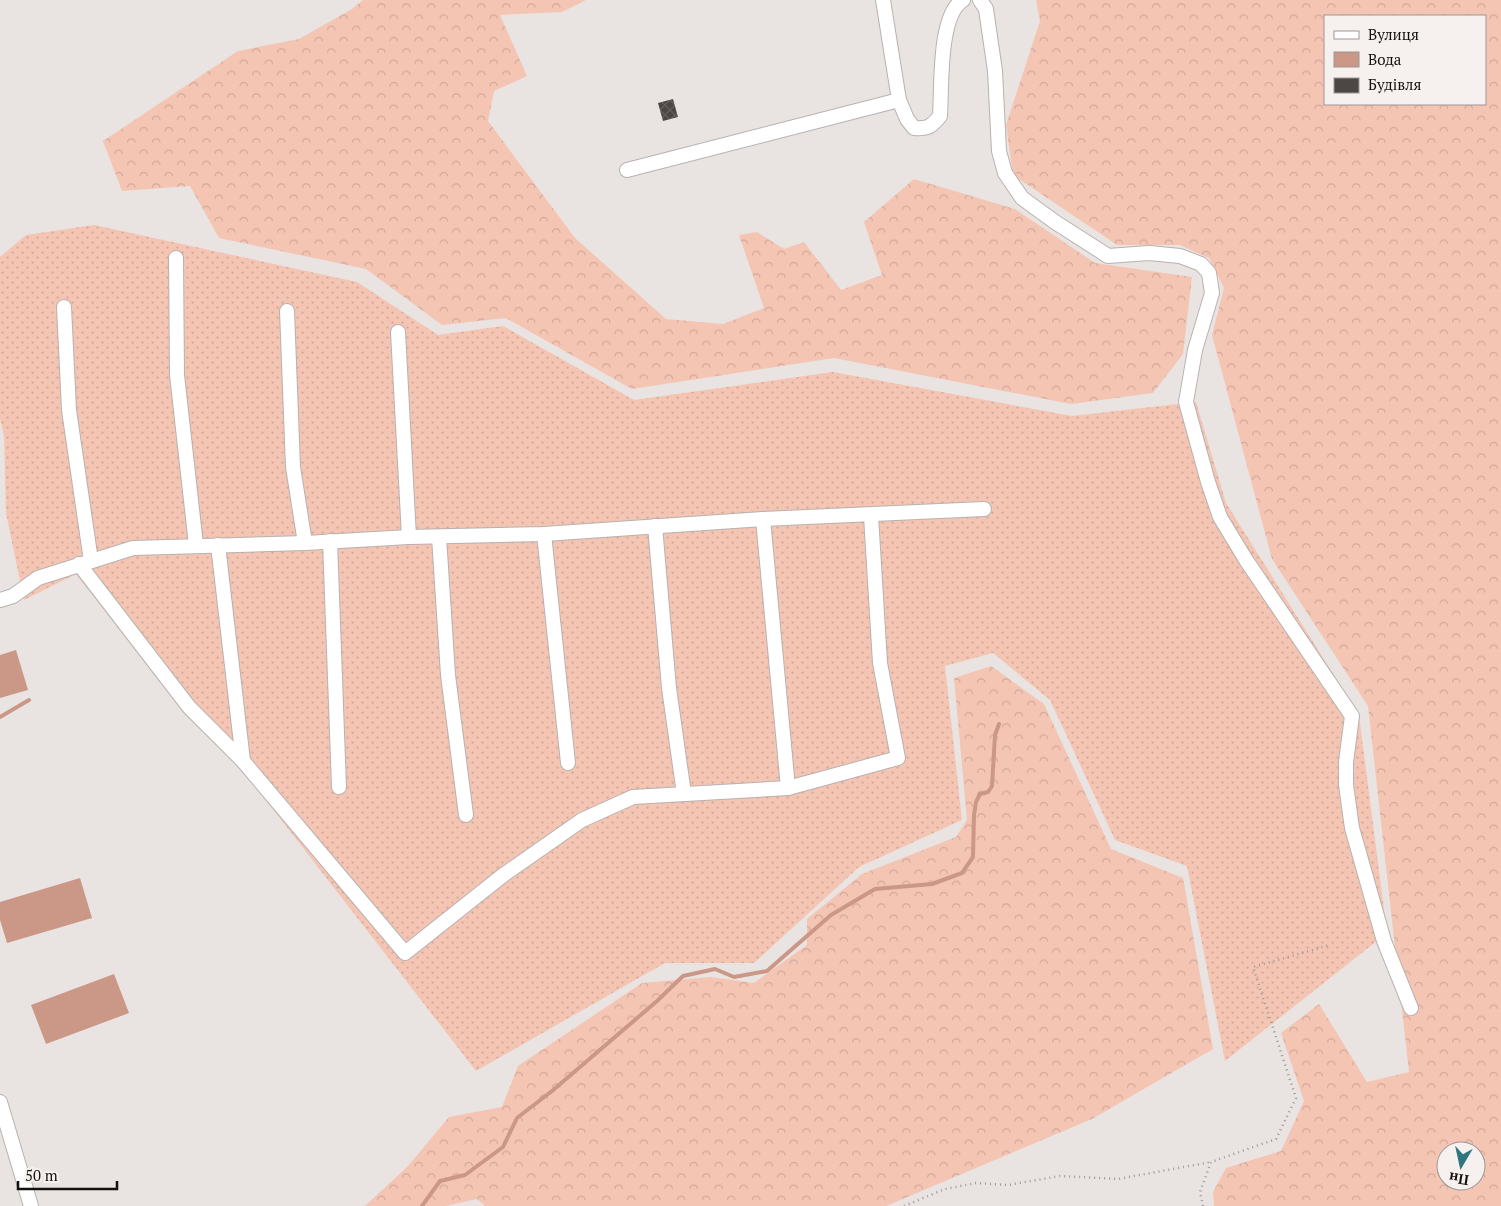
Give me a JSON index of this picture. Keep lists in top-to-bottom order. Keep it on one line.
{"legend":["Вулиця","Вода","Будівля"],"scale_bar":"50 m","north":"bottom"}
